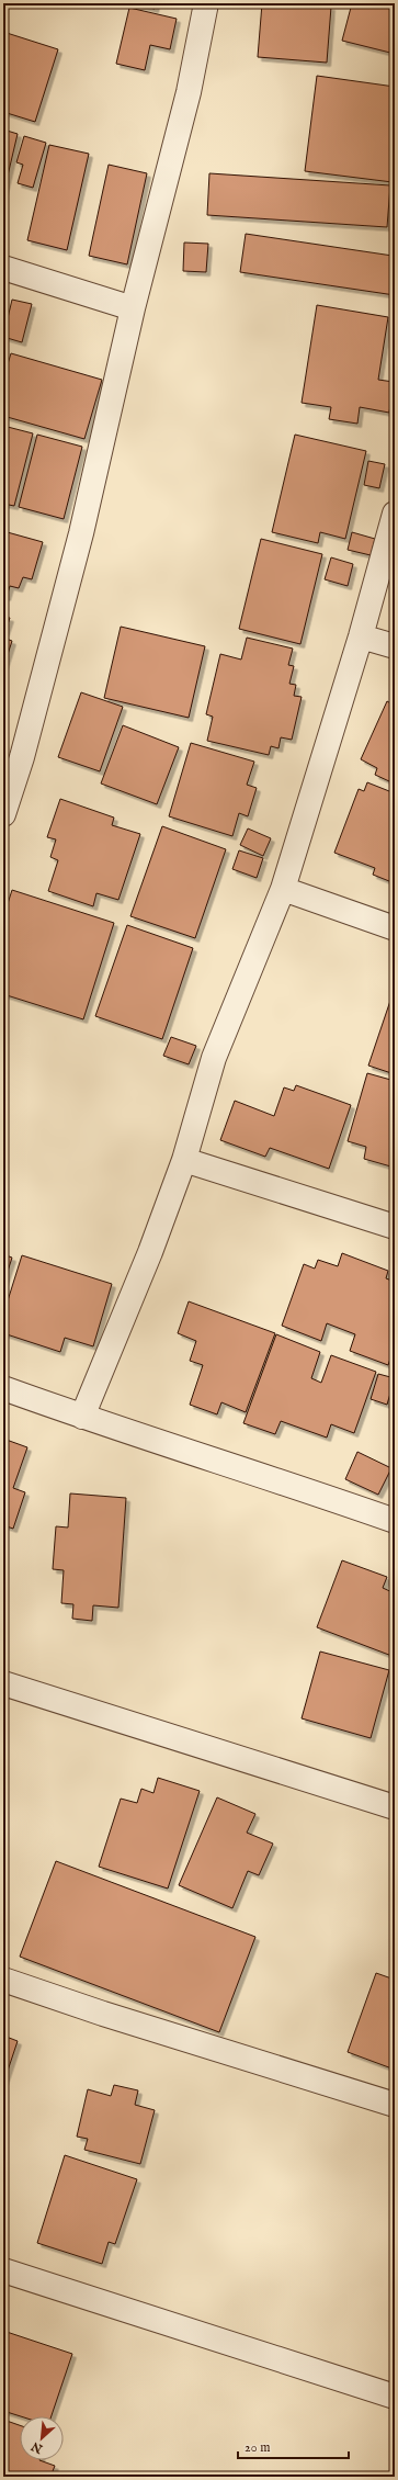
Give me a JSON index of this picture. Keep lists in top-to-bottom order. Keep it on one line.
{"scale_bar":"20 m","north":"bottom left"}
